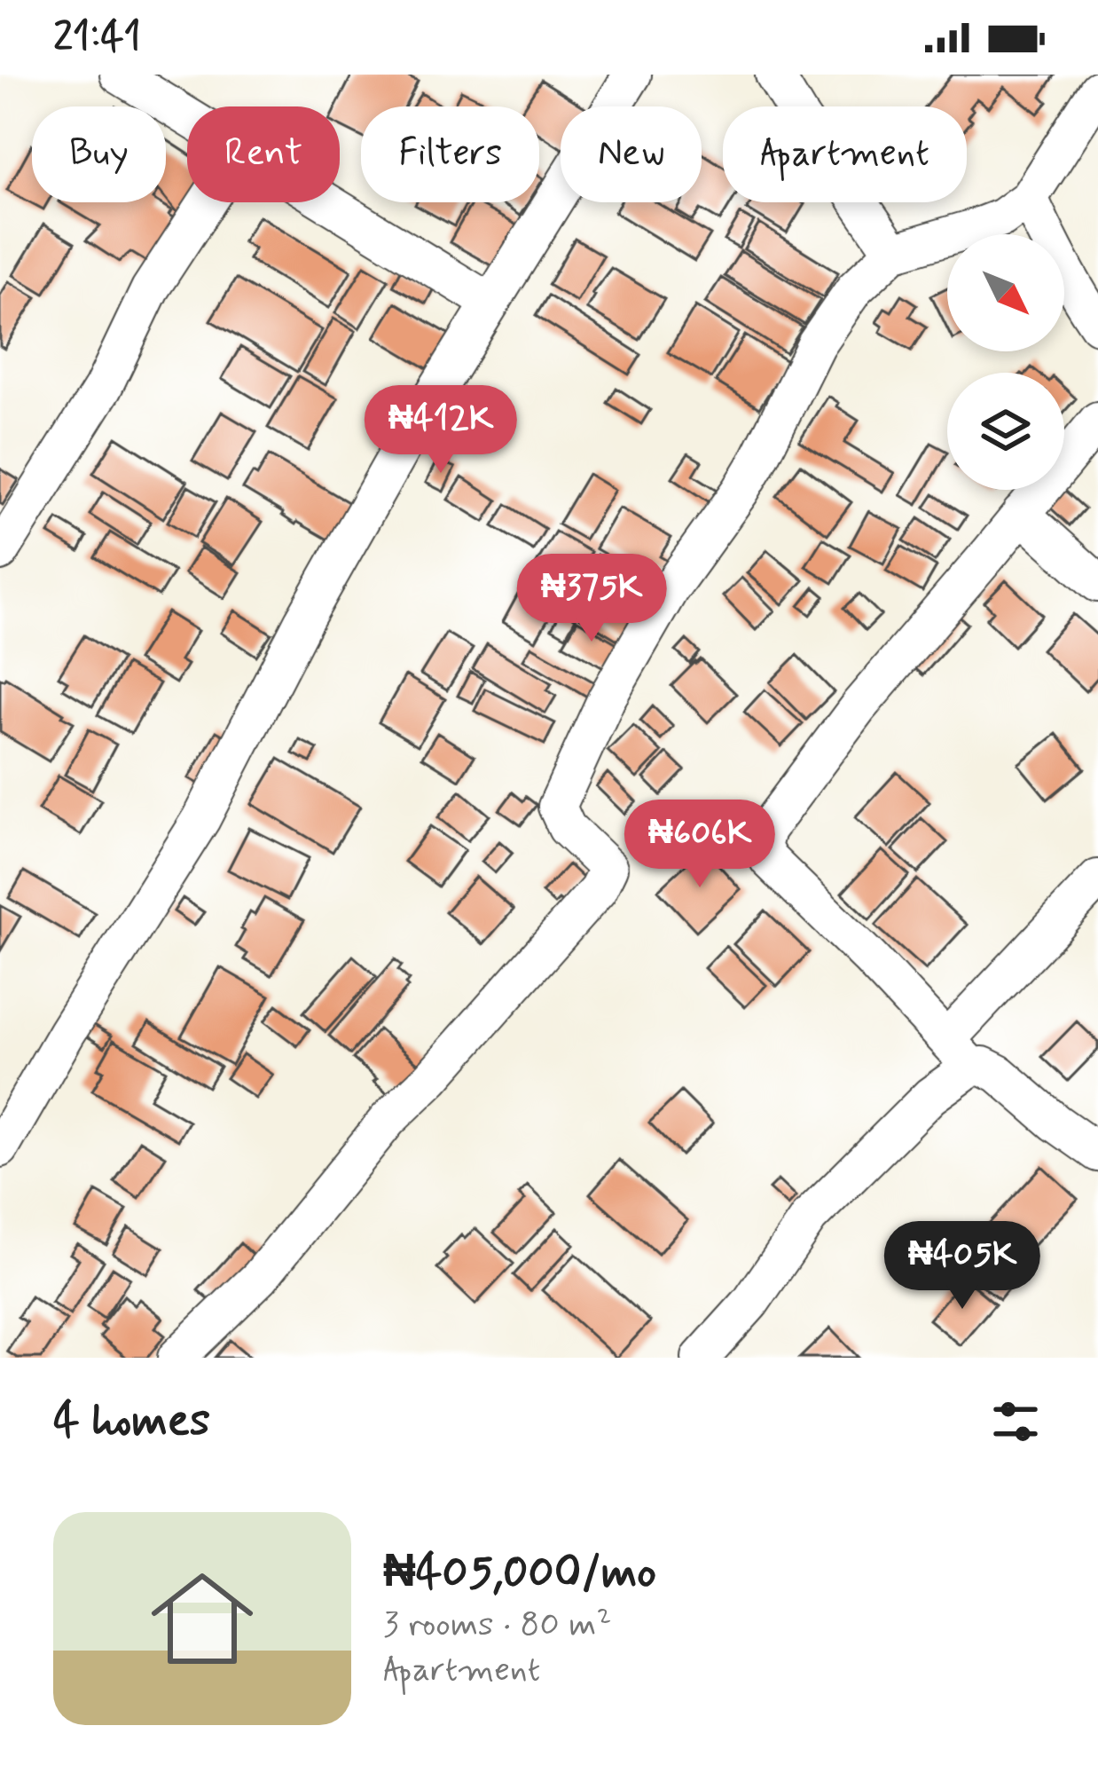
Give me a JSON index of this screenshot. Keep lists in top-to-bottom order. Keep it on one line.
{"north":"bottom right","page":{"status":"21:41","chip":["Buy","Rent","Filters","New","Apartment"],"price":["₦412K","₦375K","₦606K","₦405K"],"heading":"4 homes","list":[{"name":"₦405,000/mo","note":"3 rooms · 80 m² · Apartment"}]}}
